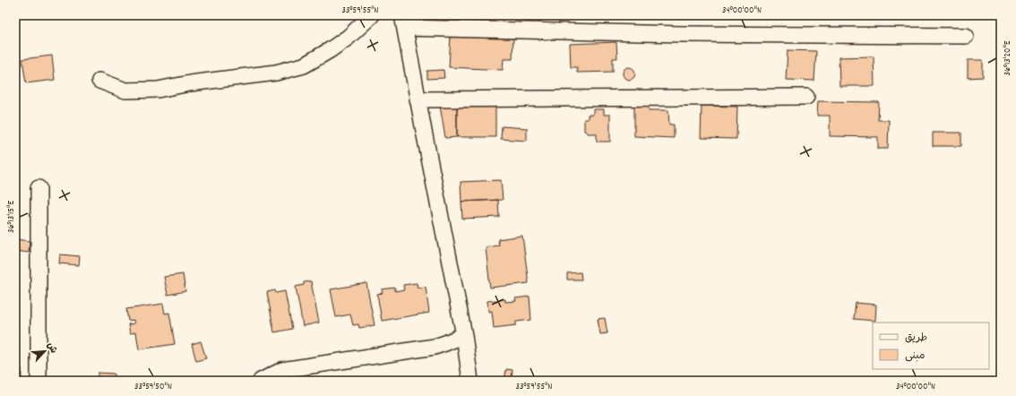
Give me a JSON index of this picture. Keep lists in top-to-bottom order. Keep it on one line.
{"legend":["طريق","مبنى"],"north":"top right","coordinates":["33°59'55\"N","34°00'00\"N","36°13'20\"E","36°13'15\"E","33°59'50\"N"]}
